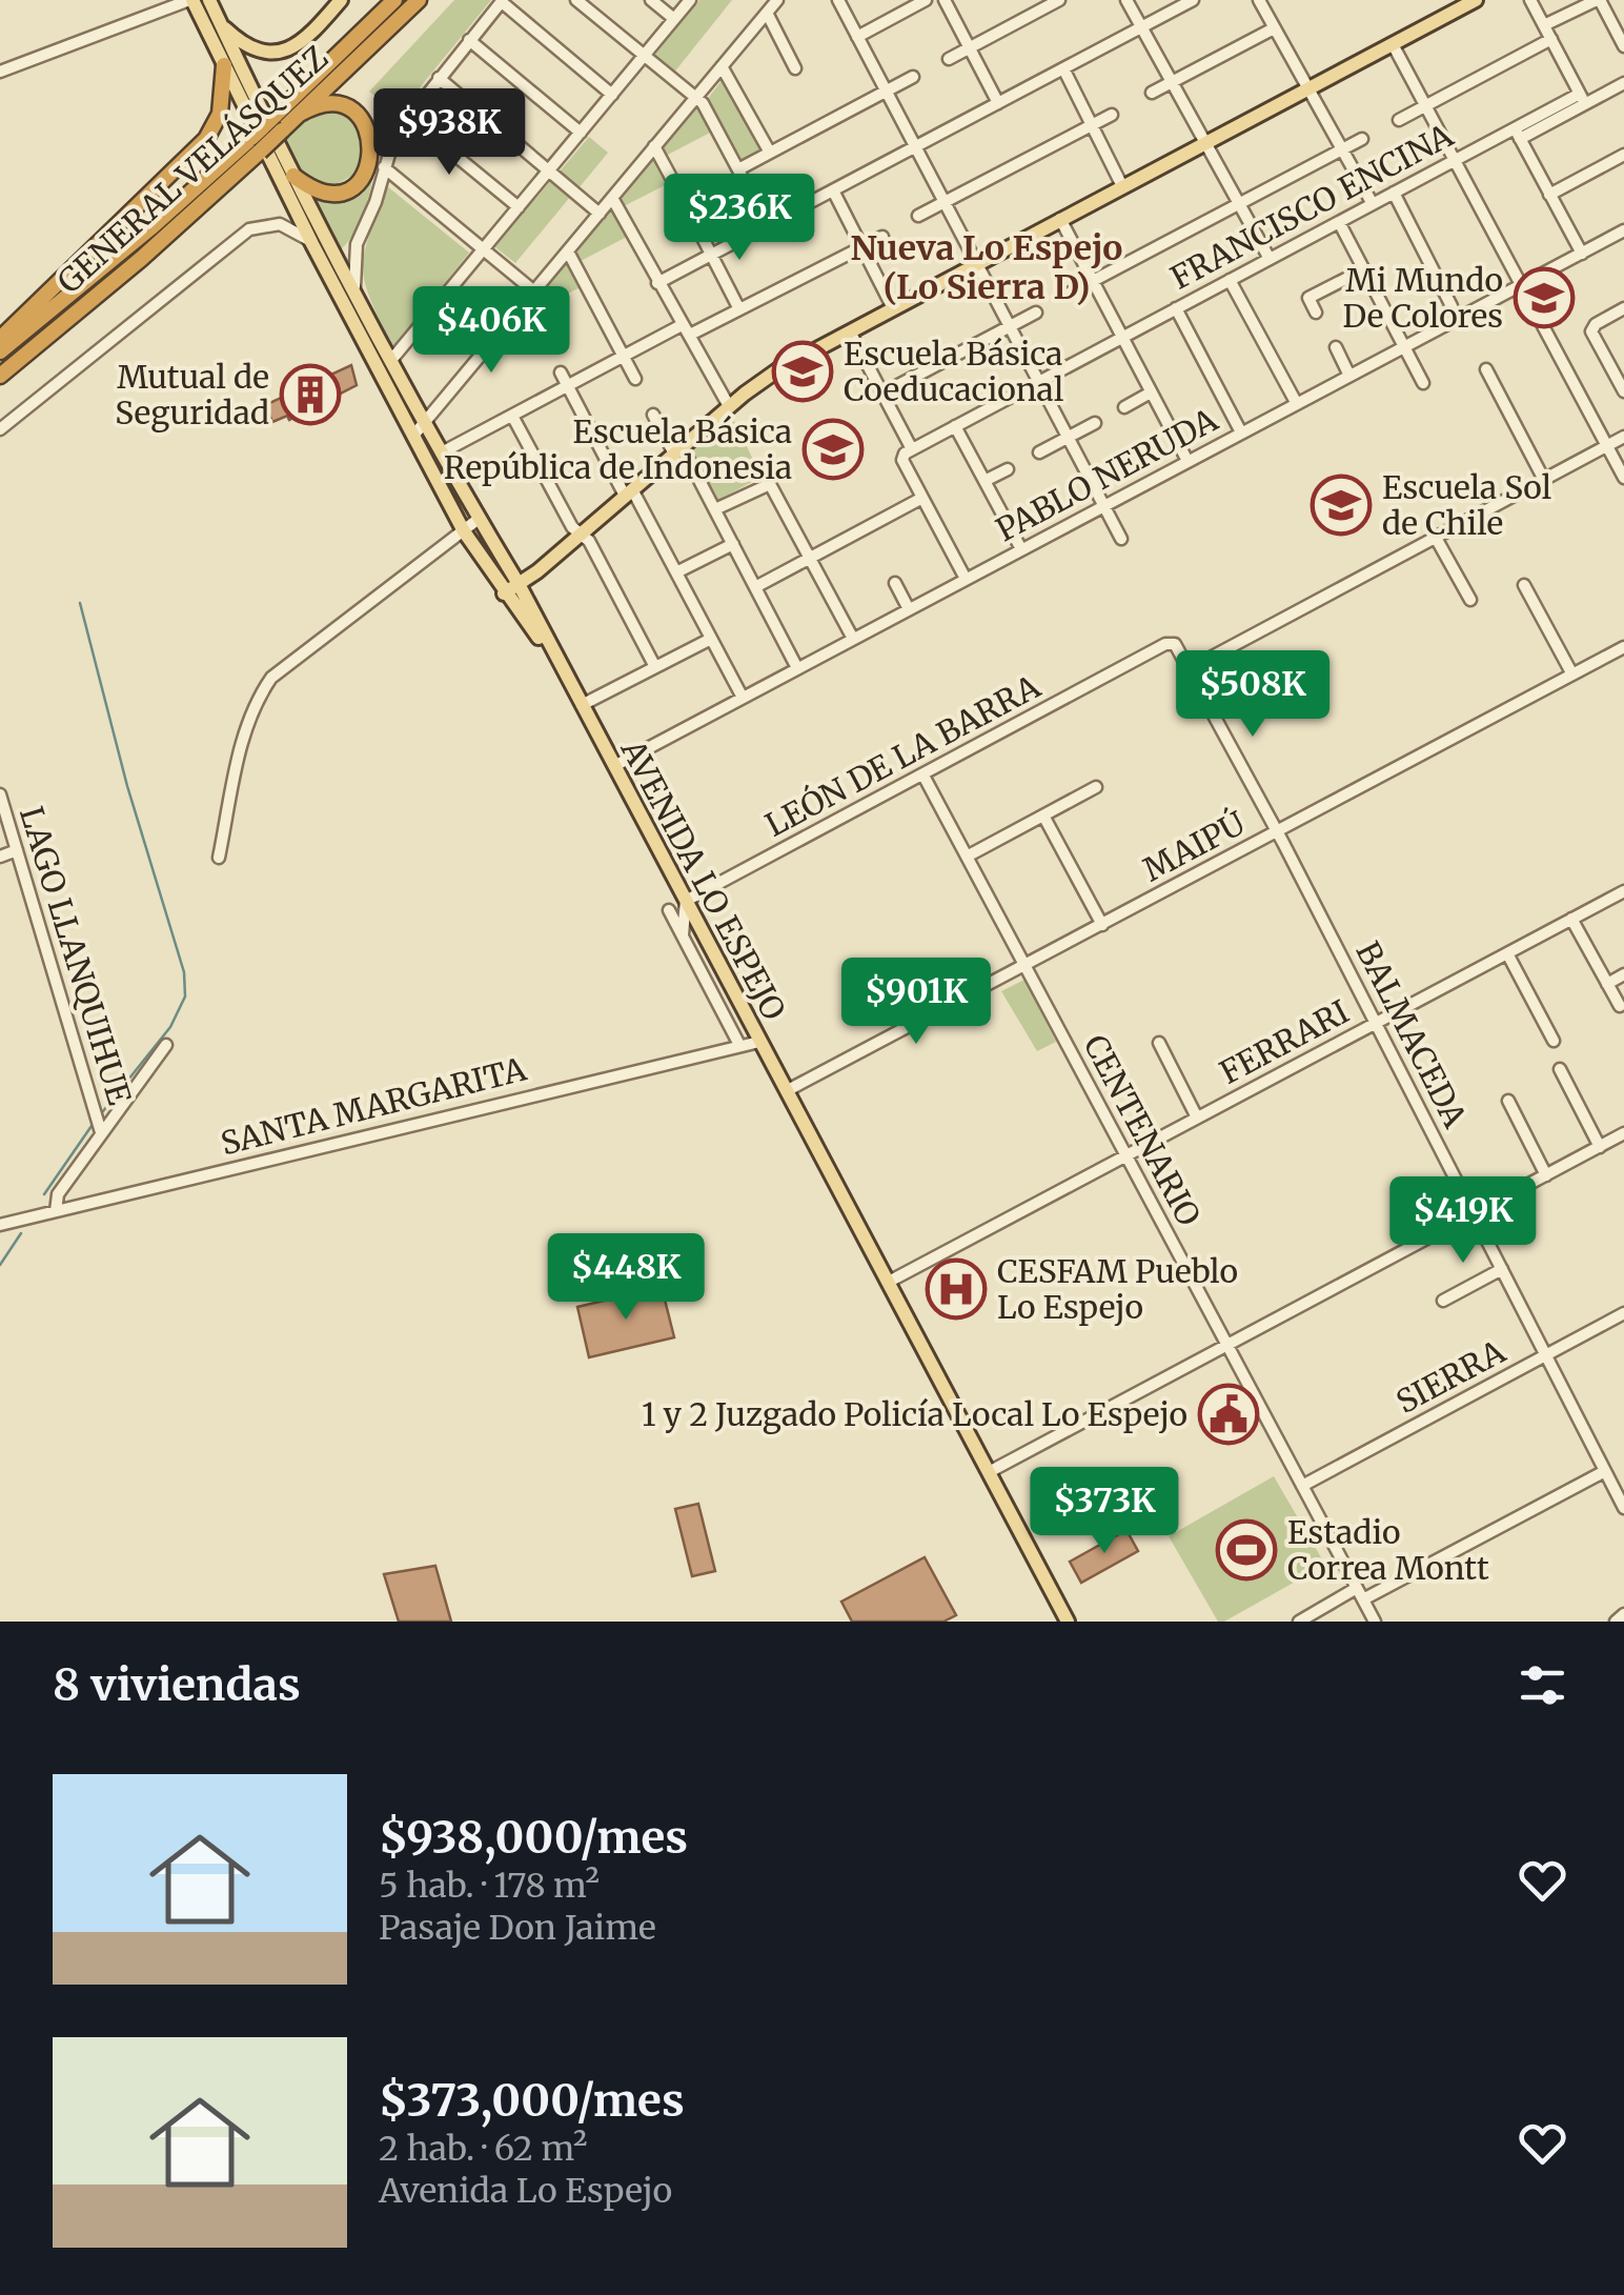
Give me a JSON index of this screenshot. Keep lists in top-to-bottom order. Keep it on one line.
{"streets":{"highway":["GENERAL VELÁSQUEZ"],"main road":["AVENIDA LO ESPEJO"],"street":["FRANCISCO ENCINA","PABLO NERUDA","LEÓN DE LA BARRA","MAIPÚ","LAGO LLANQUIHUE","BALMACEDA","FERRARI","SANTA MARGARITA","CENTENARIO","SIERRA"]},"crossings":[["PABLO NERUDA","AVENIDA LO ESPEJO"],["LEÓN DE LA BARRA","AVENIDA LO ESPEJO"],["LEÓN DE LA BARRA","BALMACEDA"],["LEÓN DE LA BARRA","CENTENARIO"],["MAIPÚ","AVENIDA LO ESPEJO"],["MAIPÚ","BALMACEDA"],["MAIPÚ","CENTENARIO"],["AVENIDA LO ESPEJO","FERRARI"],["AVENIDA LO ESPEJO","SANTA MARGARITA"],["LAGO LLANQUIHUE","SANTA MARGARITA"],["BALMACEDA","FERRARI"],["BALMACEDA","SIERRA"],["FERRARI","CENTENARIO"],["CENTENARIO","SIERRA"]],"districts":["Nueva Lo Espejo (Lo Sierra D)"],"places":{"school or university":["Mi Mundo De Colores","Escuela Básica Coeducacional","Escuela Básica República de Indonesia","Escuela Sol de Chile"],"building":["Mutual de Seguridad"],"hospital":["CESFAM Pueblo Lo Espejo"],"public building":["1 y 2 Juzgado Policía Local Lo Espejo"],"sports":["Estadio Correa Montt"]},"page":{"price":["$938K","$236K","$406K","$508K","$901K","$419K","$448K","$373K"],"heading":"8 viviendas","list":[{"name":"$938,000/mes","note":"5 hab. · 178 m² · Pasaje Don Jaime"},{"name":"$373,000/mes","note":"2 hab. · 62 m² · Avenida Lo Espejo"}]}}
